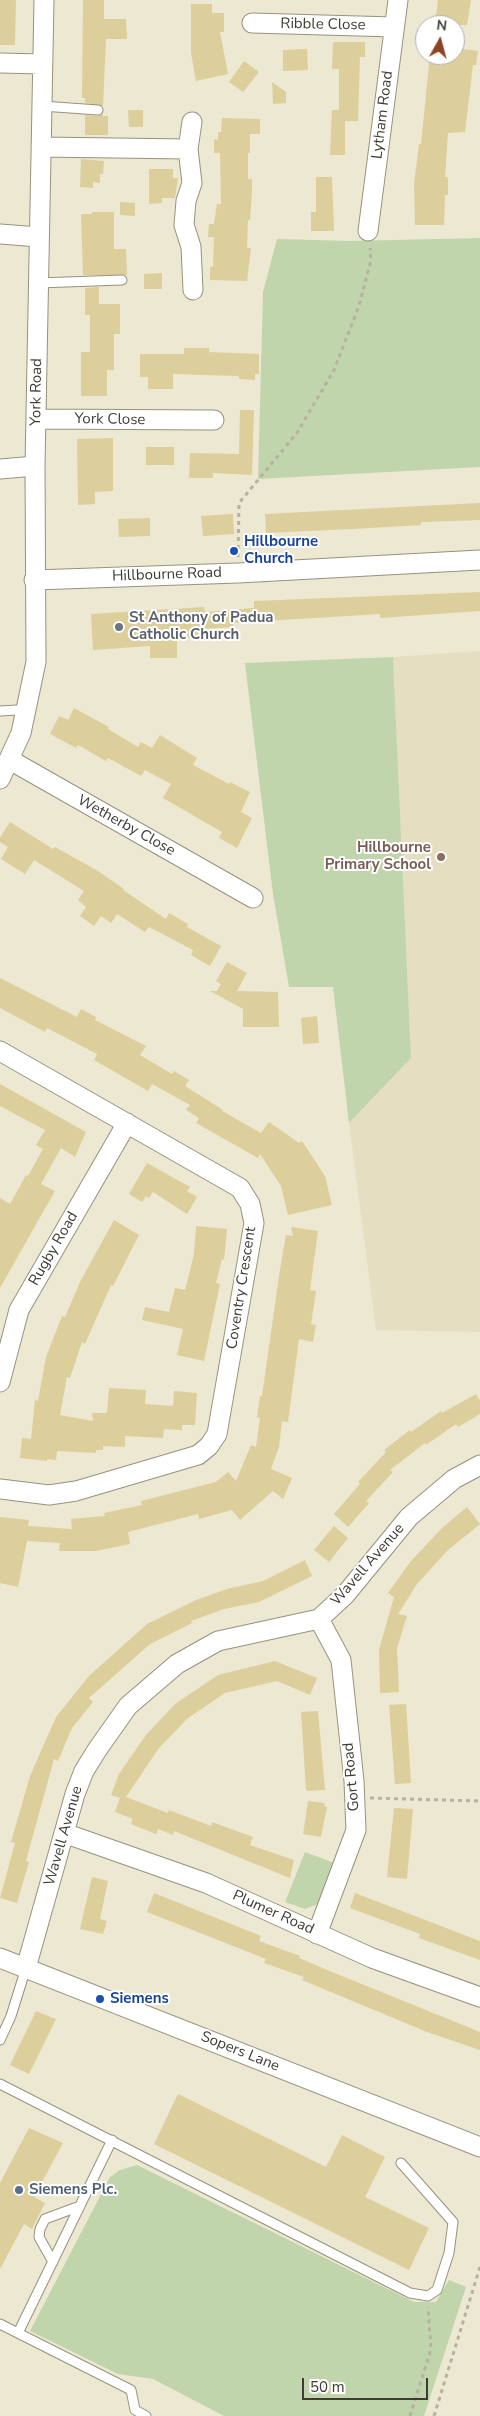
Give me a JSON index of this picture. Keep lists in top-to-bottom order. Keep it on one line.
{"streets":{"street":["Ribble Close","Lytham Road","York Road","York Close","Hillbourne Road","Wetherby Close","Rugby Road","Coventry Crescent","Wavell Avenue","Gort Road","Plumer Road","Sopers Lane"]},"crossings":[["Ribble Close","Lytham Road"],["York Road","York Close"],["York Road","Hillbourne Road"],["York Road","Wetherby Close"],["Rugby Road","Coventry Crescent"],["Wavell Avenue","Gort Road"],["Wavell Avenue","Plumer Road"],["Wavell Avenue","Sopers Lane"],["Gort Road","Plumer Road"]],"places":["Hillbourne Church","St Anthony of Padua Catholic Church","Hillbourne Primary School","Siemens","Siemens Plc."],"scale_bar":"50 m","north":"top"}
